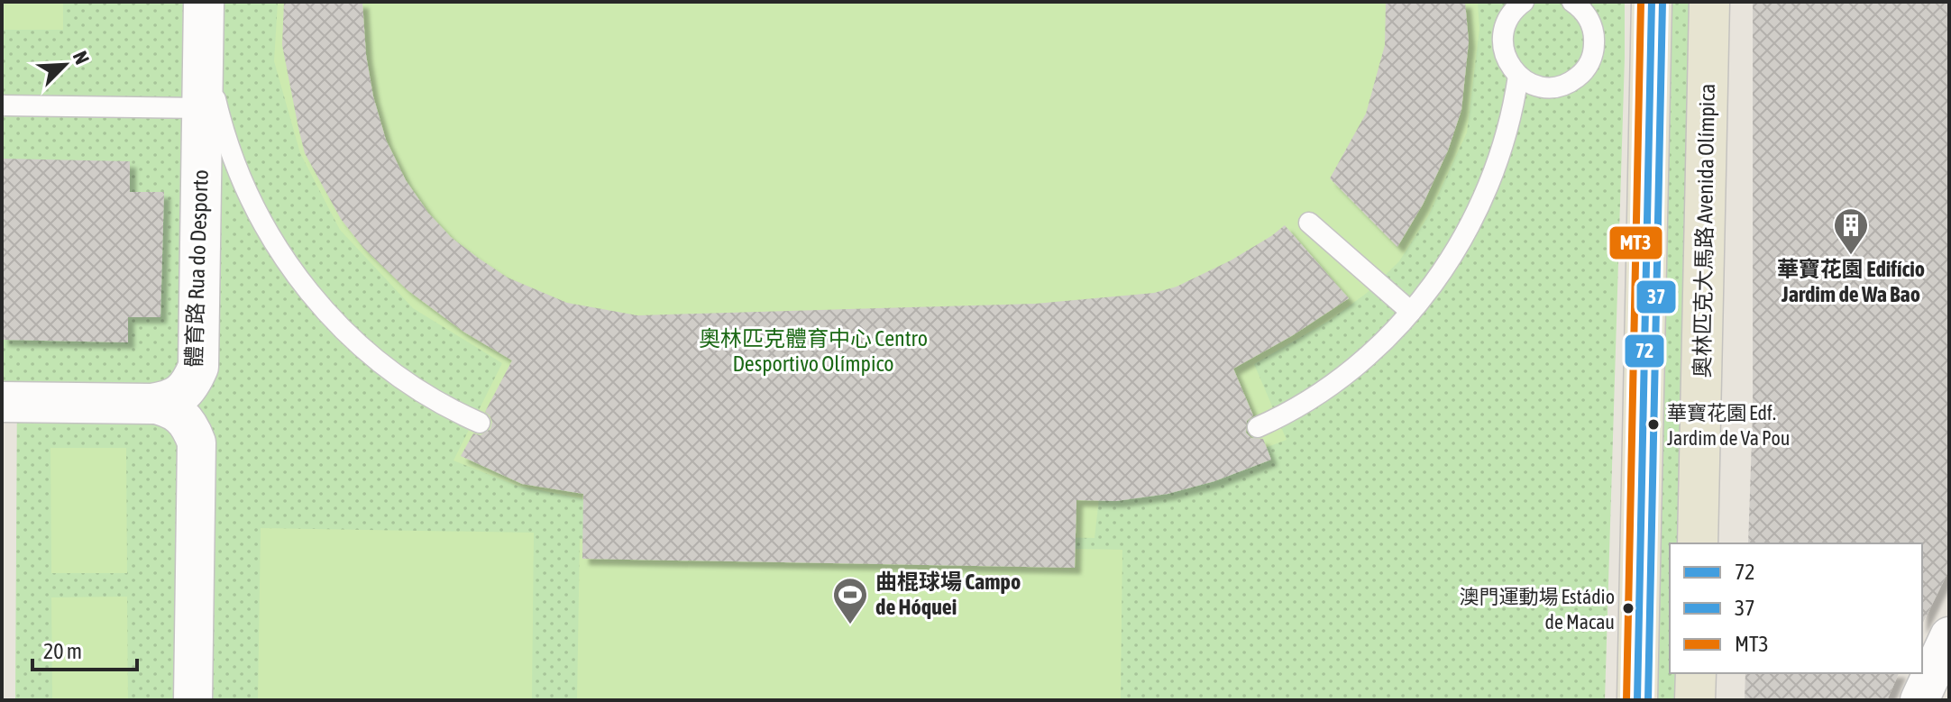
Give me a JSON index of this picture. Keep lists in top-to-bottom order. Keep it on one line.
{"streets":{"main road":["奧林匹克大馬路 Avenida Olímpica"],"street":["體育路 Rua do Desporto"]},"parks":["奧林匹克體育中心 Centro Desportivo Olímpico"],"places":{"building":["華寶花園 Edifício Jardim de Wa Bao"],"other":["華寶花園 Edf. Jardim de Va Pou","澳門運動場 Estádio de Macau"],"sports":["曲棍球場 Campo de Hóquei"]},"lines":["transit line 72","transit line 37","transit line MT3"],"legend":["72","37","MT3"],"scale_bar":"20 m","north":"top right"}
